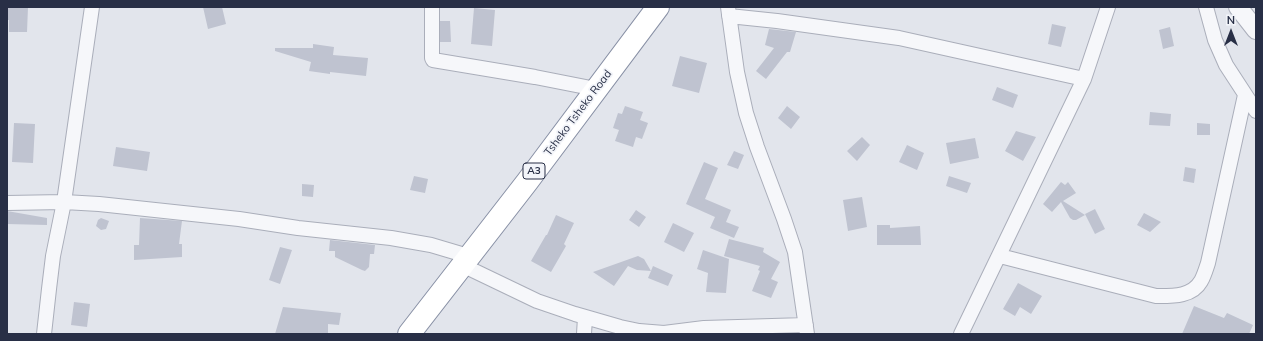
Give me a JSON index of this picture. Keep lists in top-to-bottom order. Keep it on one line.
{"streets":{"highway":["Tsheko Tsheko Road","A3"]},"north":"top"}
